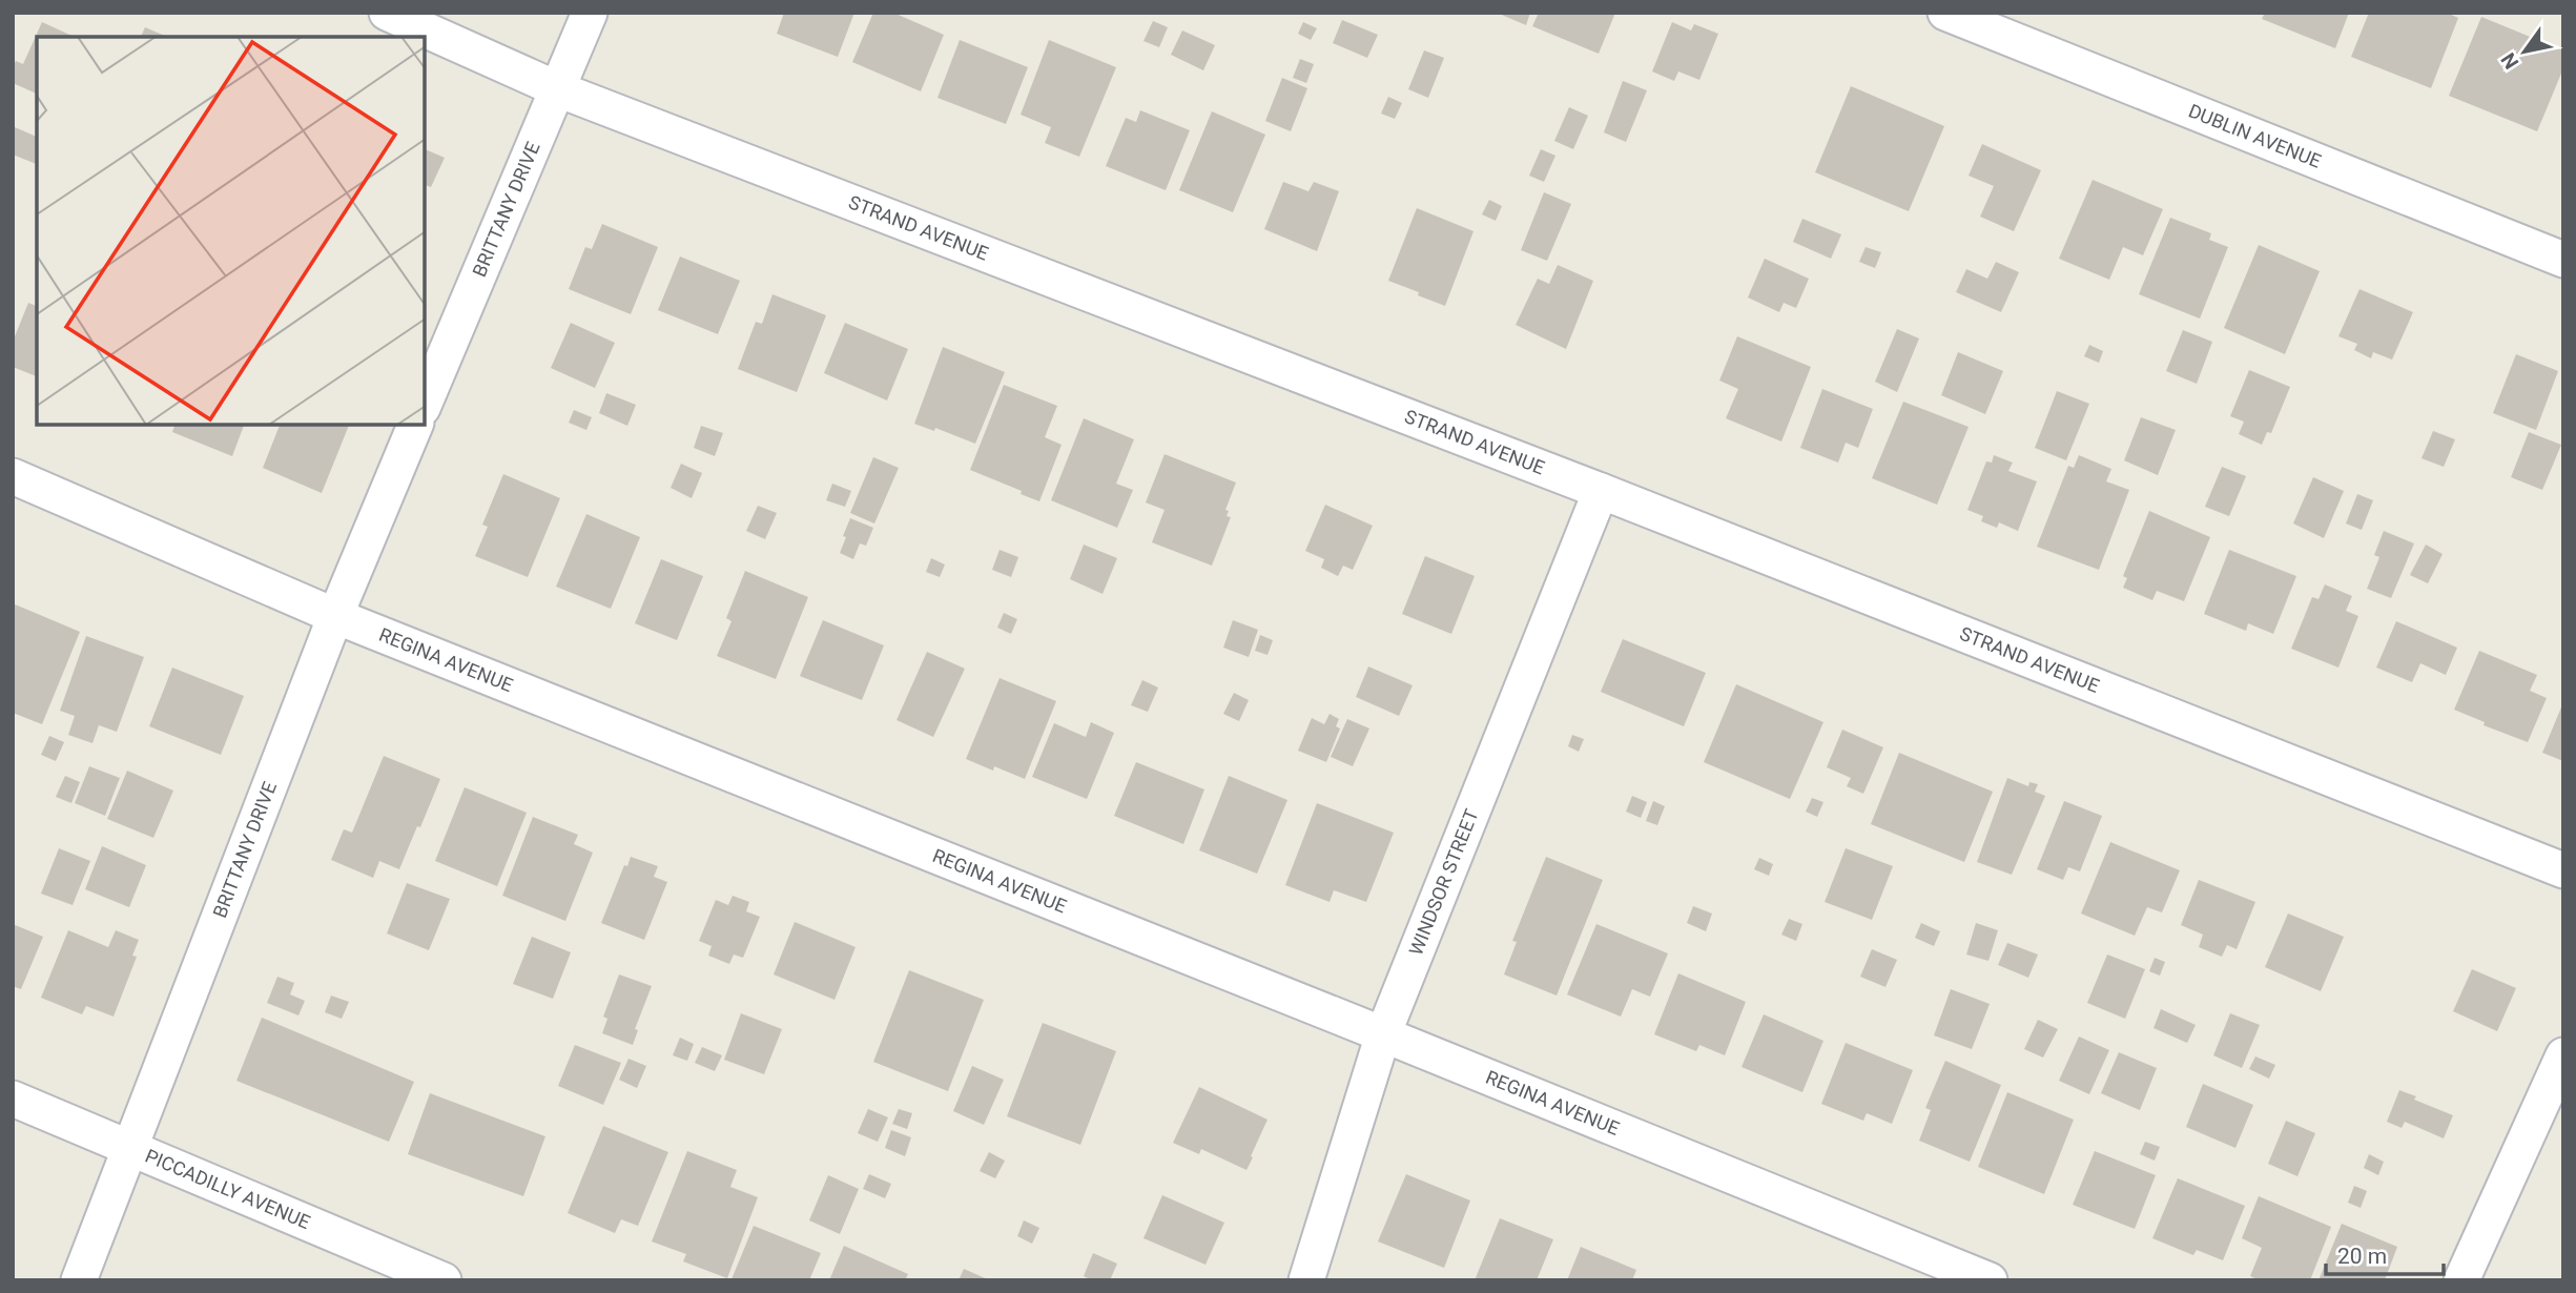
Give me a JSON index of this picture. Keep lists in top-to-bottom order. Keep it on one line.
{"streets":{"street":["DUBLIN AVENUE","BRITTANY DRIVE","STRAND AVENUE","REGINA AVENUE","WINDSOR STREET","PICCADILLY AVENUE"]},"crossings":[["BRITTANY DRIVE","STRAND AVENUE"],["BRITTANY DRIVE","REGINA AVENUE"],["BRITTANY DRIVE","PICCADILLY AVENUE"],["STRAND AVENUE","WINDSOR STREET"],["REGINA AVENUE","WINDSOR STREET"]],"scale_bar":"20 m","north":"bottom left"}
